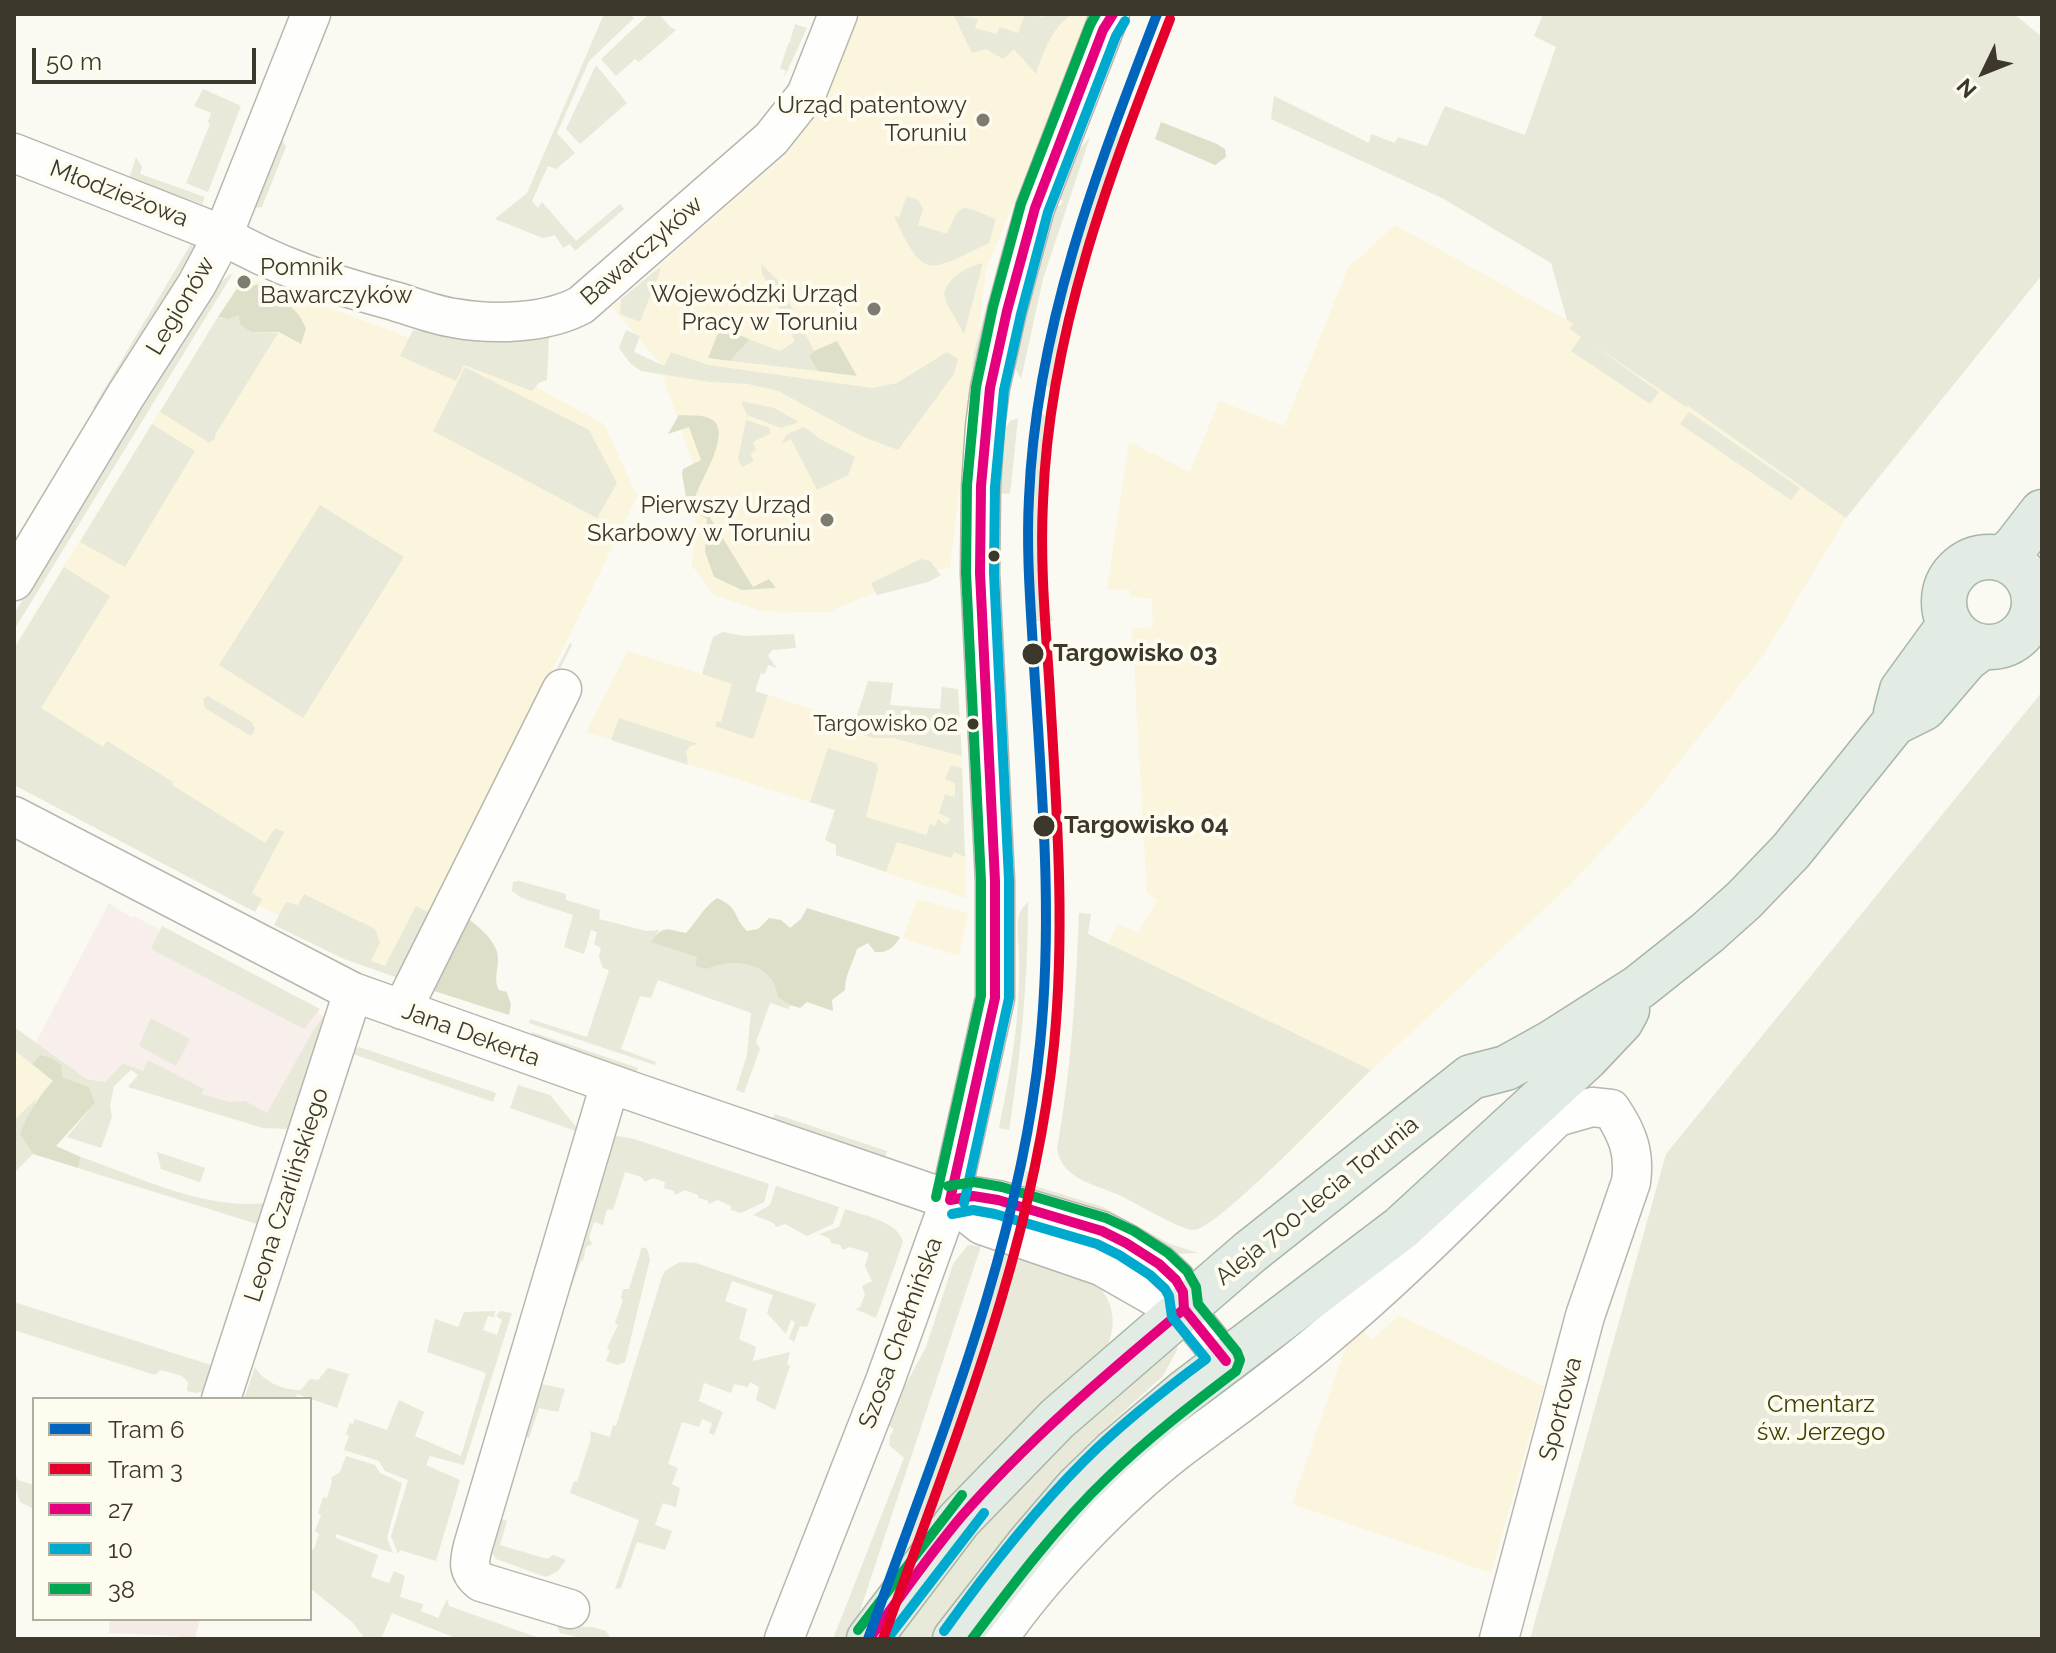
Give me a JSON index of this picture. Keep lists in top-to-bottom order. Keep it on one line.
{"streets":{"main road":["Aleja 700-lecia Torunia"],"street":["Młodzieżowa","Bawarczyków","Legionów","Jana Dekerta","Leona Czarlińskiego","Szosa Chełmińska","Sportowa"]},"crossings":[["Młodzieżowa","Bawarczyków"],["Młodzieżowa","Legionów"],["Bawarczyków","Legionów"],["Jana Dekerta","Leona Czarlińskiego"],["Jana Dekerta","Aleja 700-lecia Torunia"],["Jana Dekerta","Szosa Chełmińska"]],"parks":["Cmentarz św. Jerzego"],"places":["Urząd patentowy Toruniu","Pomnik Bawarczyków","Wojewódzki Urząd Pracy w Toruniu","Pierwszy Urząd Skarbowy w Toruniu","Targowisko 03","Targowisko 02","Targowisko 04"],"lines":["tram line 6","transit line 27","transit line 38","tram line 3","transit line 10"],"legend":["Tram 6","Tram 3","27","10","38"],"scale_bar":"50 m","north":"bottom left"}
